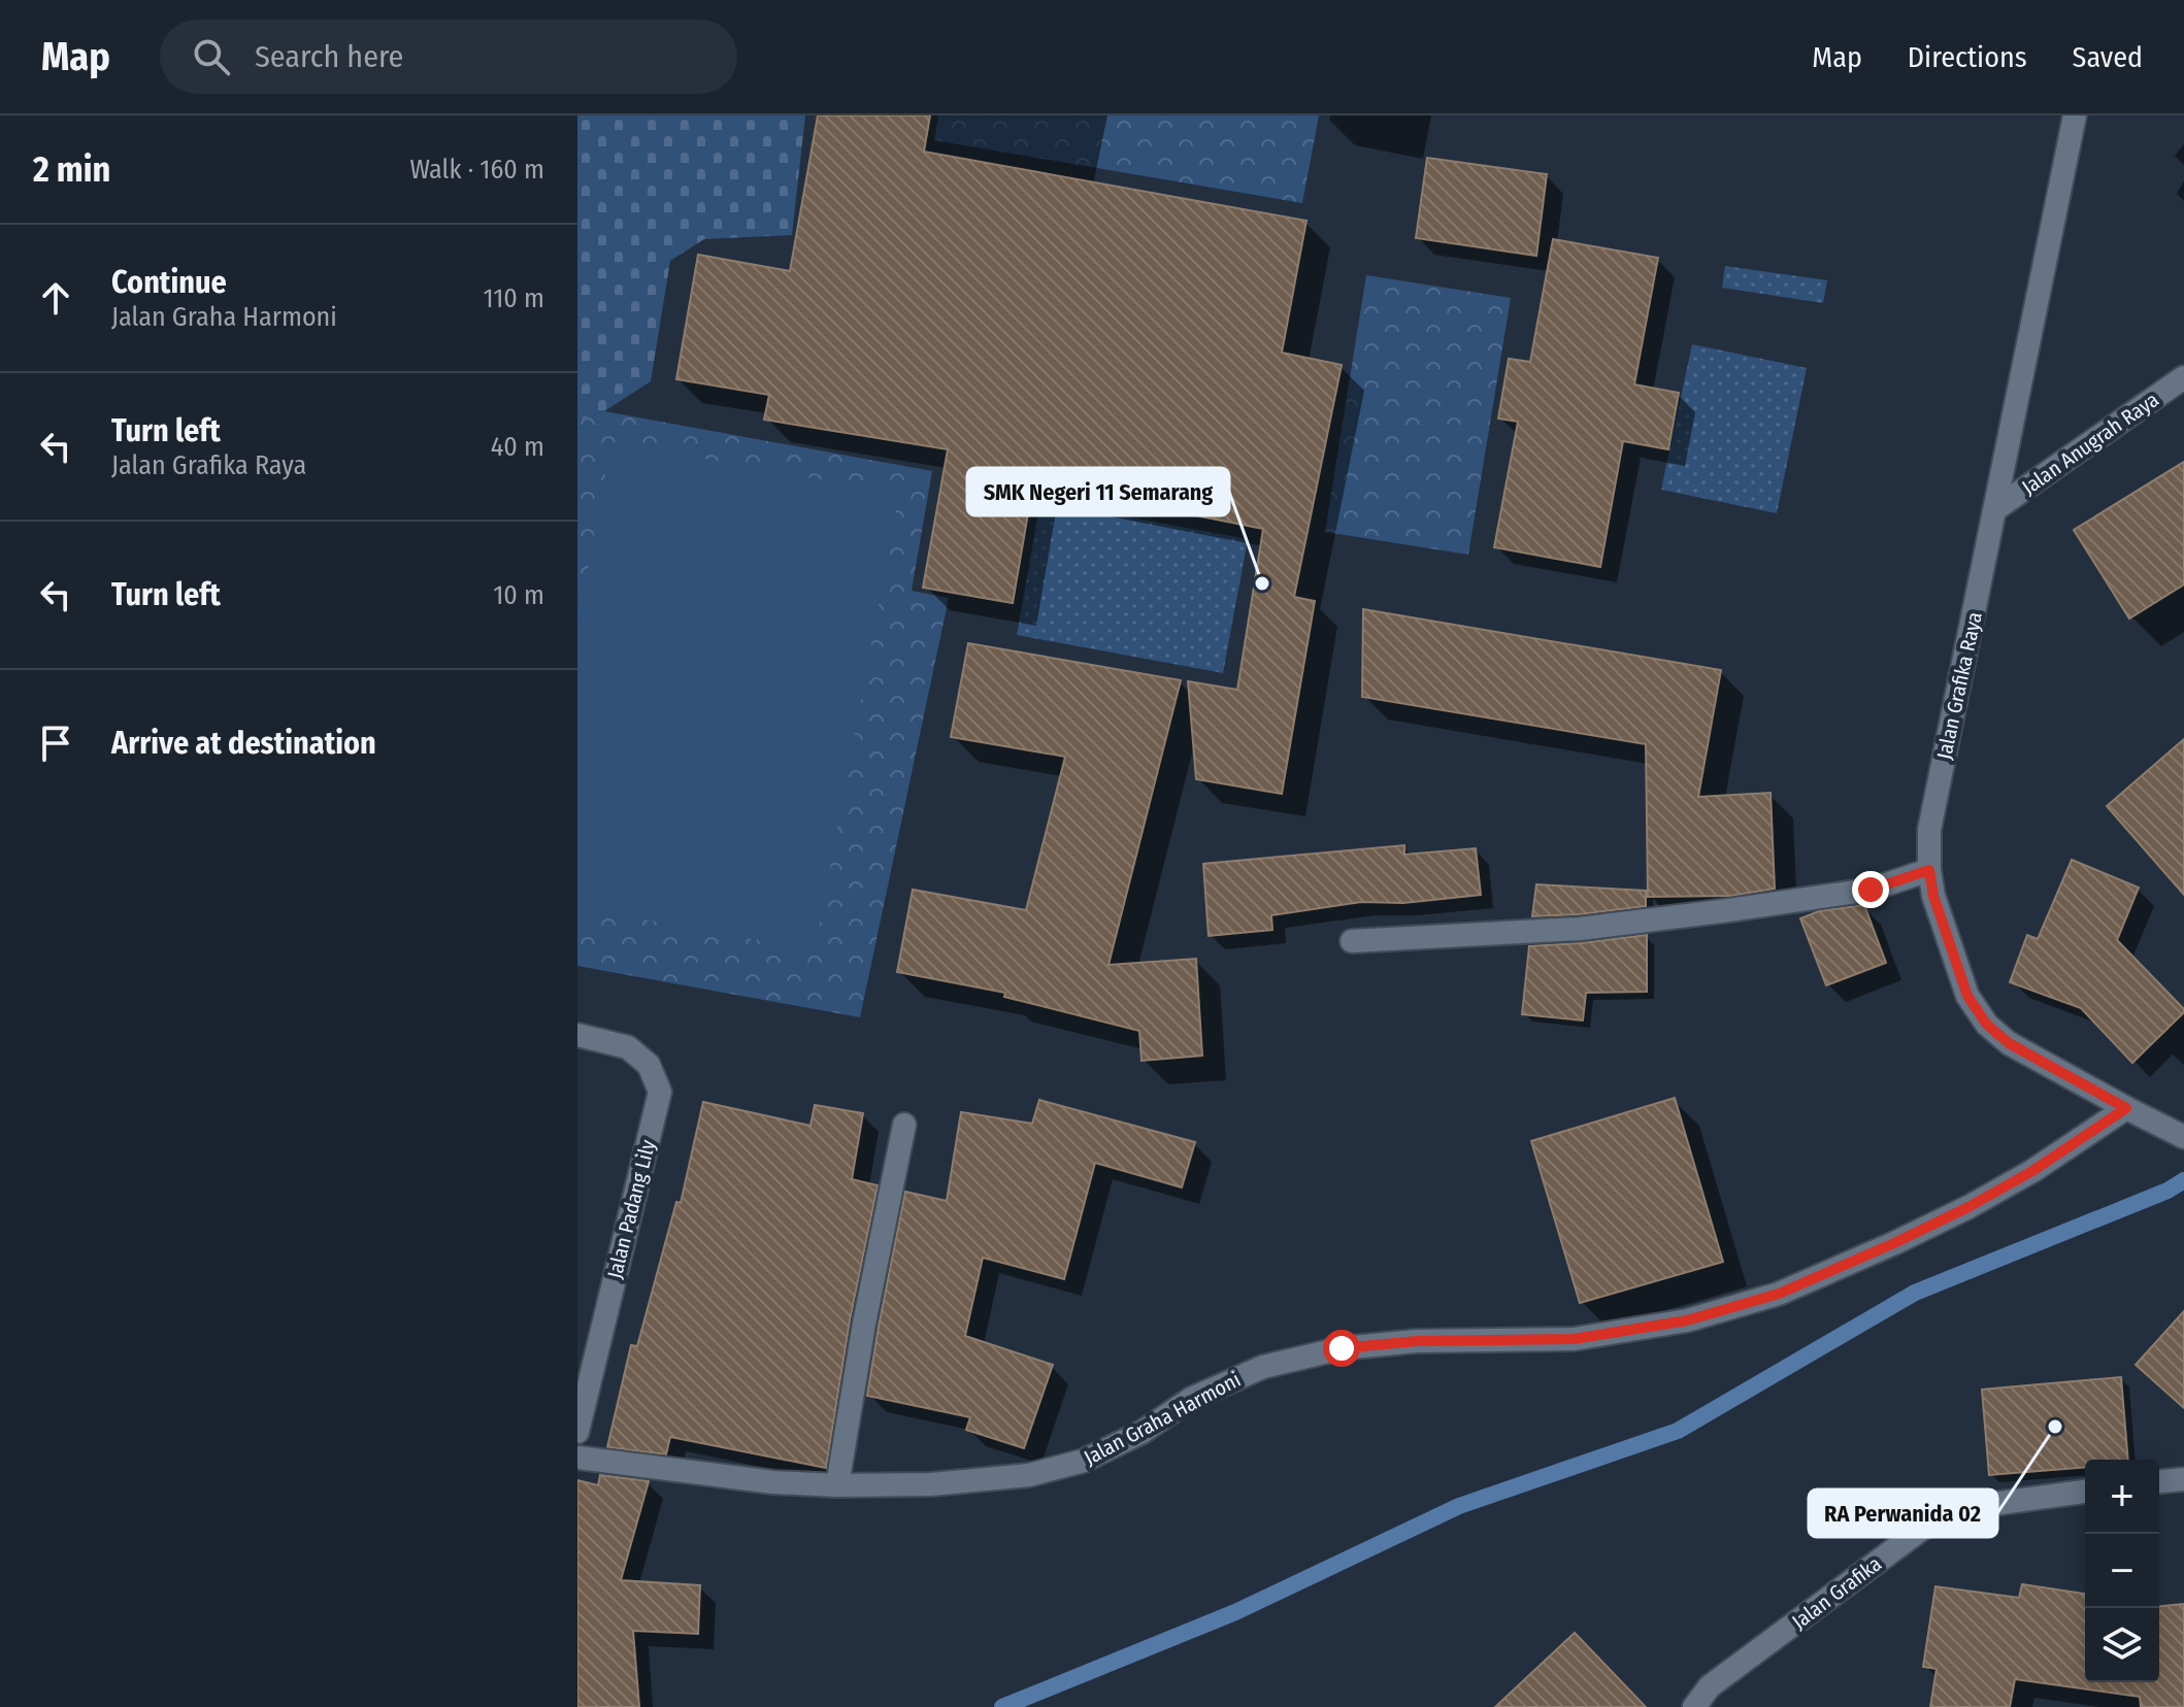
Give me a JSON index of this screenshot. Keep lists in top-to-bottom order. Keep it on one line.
{"streets":{"street":["Jalan Anugrah Raya","Jalan Grafika Raya","Jalan Padang Lily","Jalan Graha Harmoni","Jalan Grafika"]},"crossings":[["Jalan Anugrah Raya","Jalan Grafika Raya"],["Jalan Grafika Raya","Jalan Graha Harmoni"]],"places":["SMK Negeri 11 Semarang","RA Perwanida 02"],"page":{"header":"Map","search":"Search here","nav":["Map","Directions","Saved"],"heading":["2 min","Walk · 160 m"],"list":[["Continue","Jalan Graha Harmoni","110 m"],["Turn left","Jalan Grafika Raya","40 m"],["Turn left","10 m"],"Arrive at destination"],"map_buttons":["+","−"]}}
